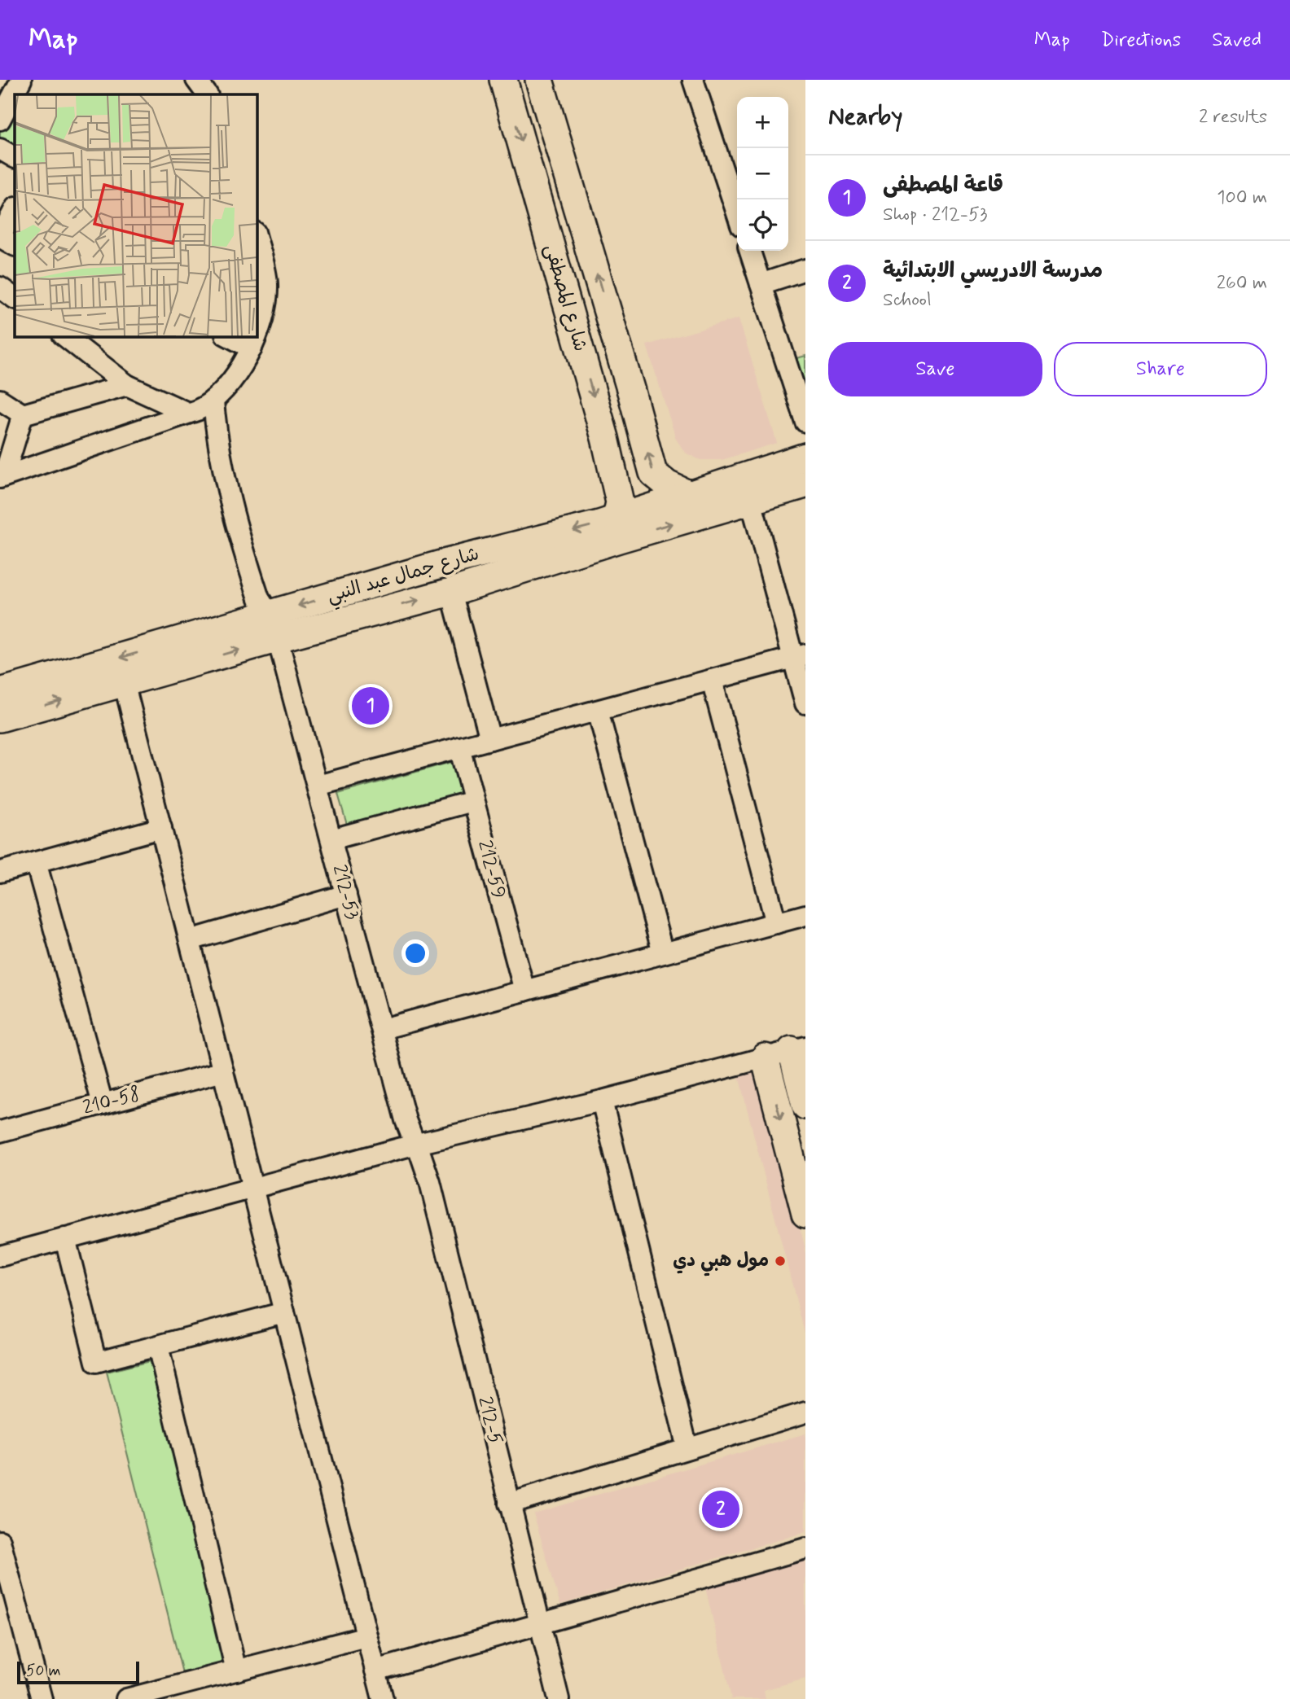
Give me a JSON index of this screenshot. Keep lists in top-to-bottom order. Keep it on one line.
{"streets":{"street":["شارع المصطفى","شارع جمال عبد النبي","212-59","212-53","210-58","212-5"]},"crossings":[["شارع المصطفى","شارع جمال عبد النبي"],["شارع جمال عبد النبي","212-53"],["212-53","212-5"]],"places":["مول هبي دي"],"scale_bar":"50 m","page":{"header":"Map","nav":["Map","Directions","Saved"],"heading":["Nearby","2 results"],"map_buttons":["+","−"],"list":[{"mark":"1","name":"قاعة المصطفى","note":"Shop · 212-53","value":"100 m"},{"mark":"2","name":"مدرسة الادريسي الابتدائية","note":"School","value":"260 m"}],"buttons":["Save","Share"],"pins":["1","2"],"scale":"50 m"}}
